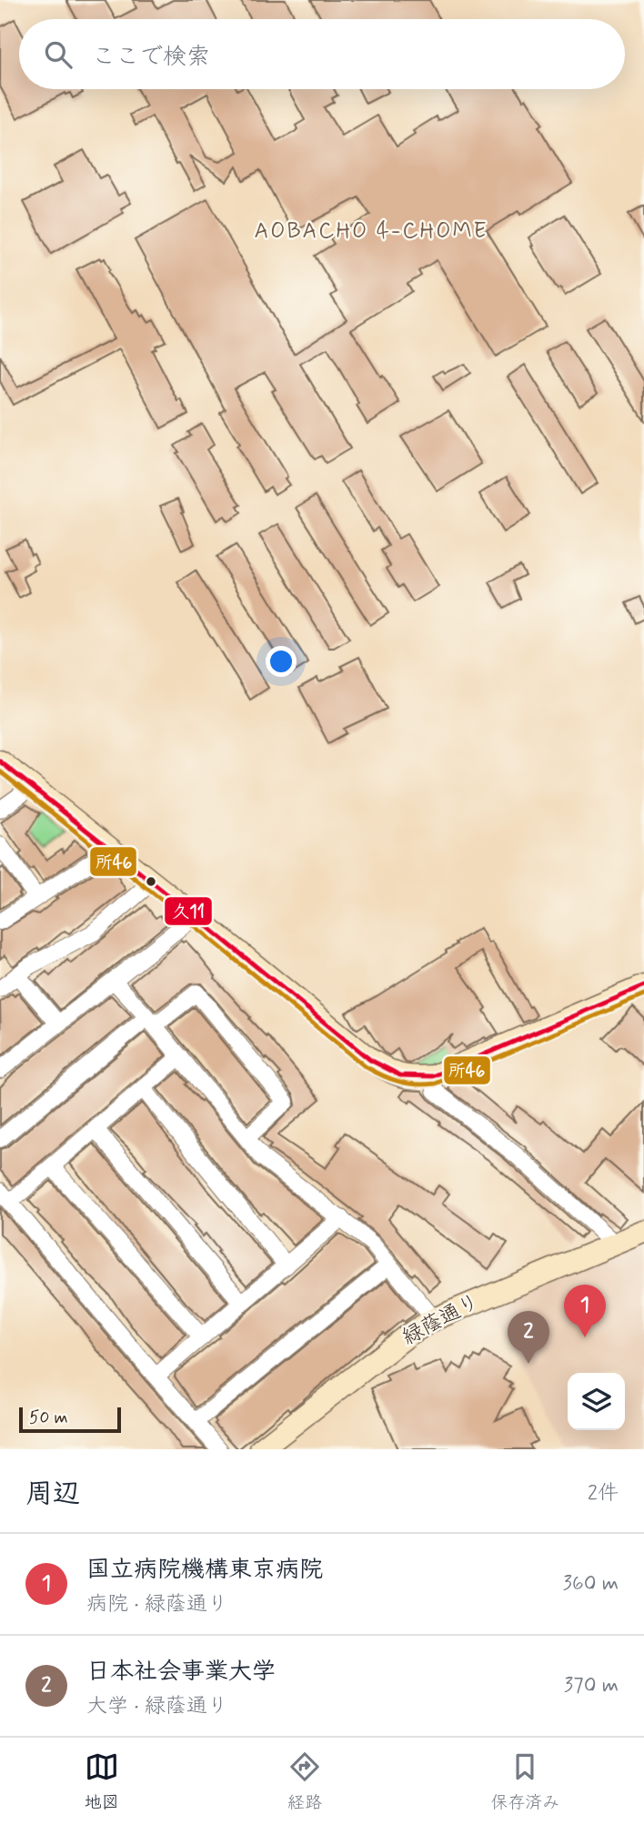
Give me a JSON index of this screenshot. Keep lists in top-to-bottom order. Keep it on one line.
{"streets":{"main road":["緑蔭通り"]},"districts":["AOBACHO 4-CHOME"],"lines":["transit line 久11","transit line 所46"],"scale_bar":"50 m","page":{"search":"ここで検索","pins":["1","2"],"scale":"50 m","heading":["周辺","2件"],"list":[{"mark":"1","name":"国立病院機構東京病院","note":"病院 · 緑蔭通り","value":"360 m"},{"mark":"2","name":"日本社会事業大学","note":"大学 · 緑蔭通り","value":"370 m"}],"nav":["地図","経路","保存済み"]}}
